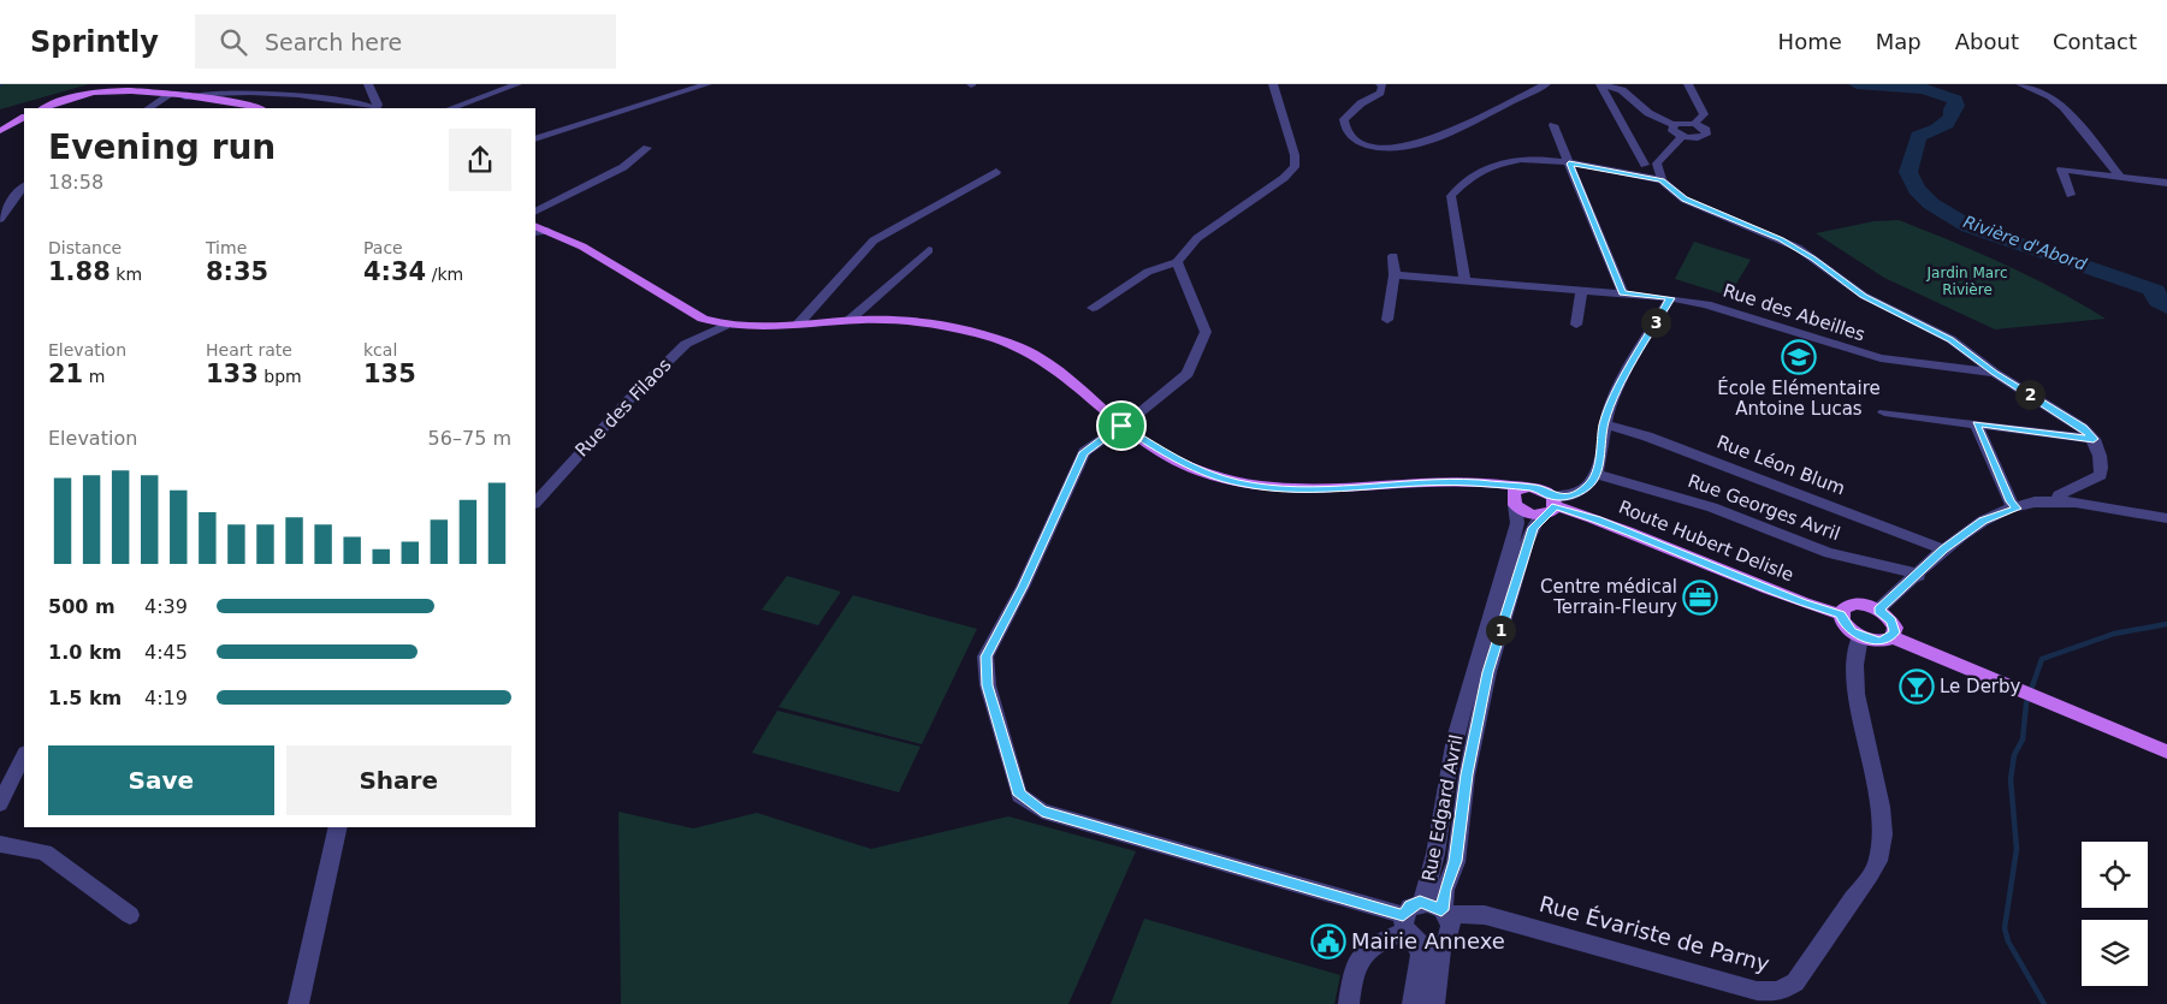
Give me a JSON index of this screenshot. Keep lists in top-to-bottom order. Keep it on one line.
{"streets":{"main road":["Route Hubert Delisle"],"street":["Rue des Abeilles","Rue des Filaos","Rue Léon Blum","Rue Georges Avril","Rue Edgard Avril","Rue Évariste de Parny"]},"crossings":[["Rue des Filaos","Route Hubert Delisle"],["Route Hubert Delisle","Rue Edgard Avril"],["Rue Edgard Avril","Rue Évariste de Parny"]],"water":["Rivière d'Abord"],"parks":["Jardin Marc Rivière"],"places":{"school or university":["École Elémentaire Antoine Lucas"],"office":["Centre médical Terrain-Fleury"],"bar":["Le Derby"],"public building":["Mairie Annexe"]},"page":{"header":"Sprintly","search":"Search here","nav":["Home","Map","About","Contact"],"heading":["Evening run","18:58"],"stats":[["Distance","1.88 km"],["Time","8:35"],["Pace","4:34 /km"],["Elevation","21 m"],["Heart rate","133 bpm"],["kcal","135"]],"pins":["3","2","1"],"chart":["Elevation","56–75 m"],"list":[{"name":"500 m","note":"4:39"},{"name":"1.0 km","note":"4:45"},{"name":"1.5 km","note":"4:19"}],"buttons":["Save","Share"]}}
